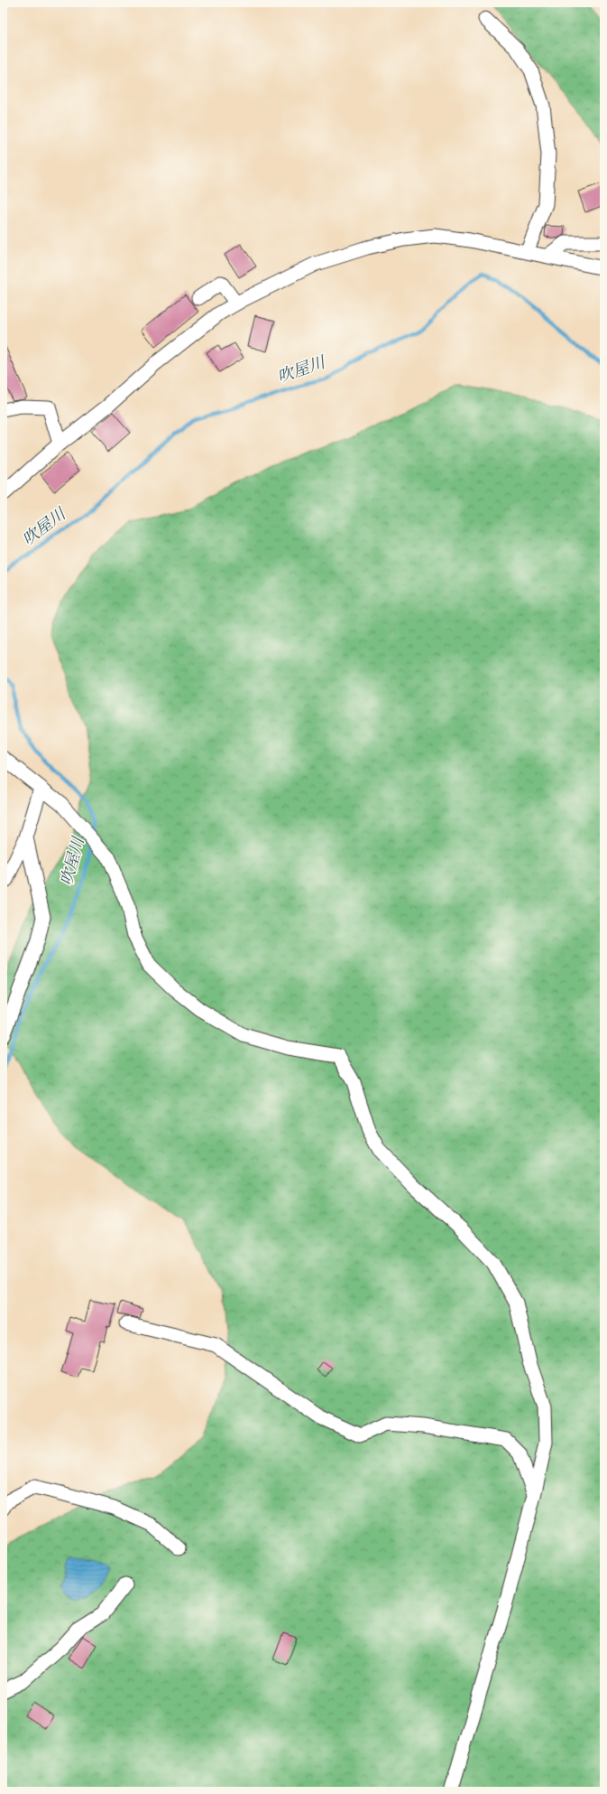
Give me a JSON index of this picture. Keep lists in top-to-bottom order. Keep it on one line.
{"water":["吹屋川"]}
